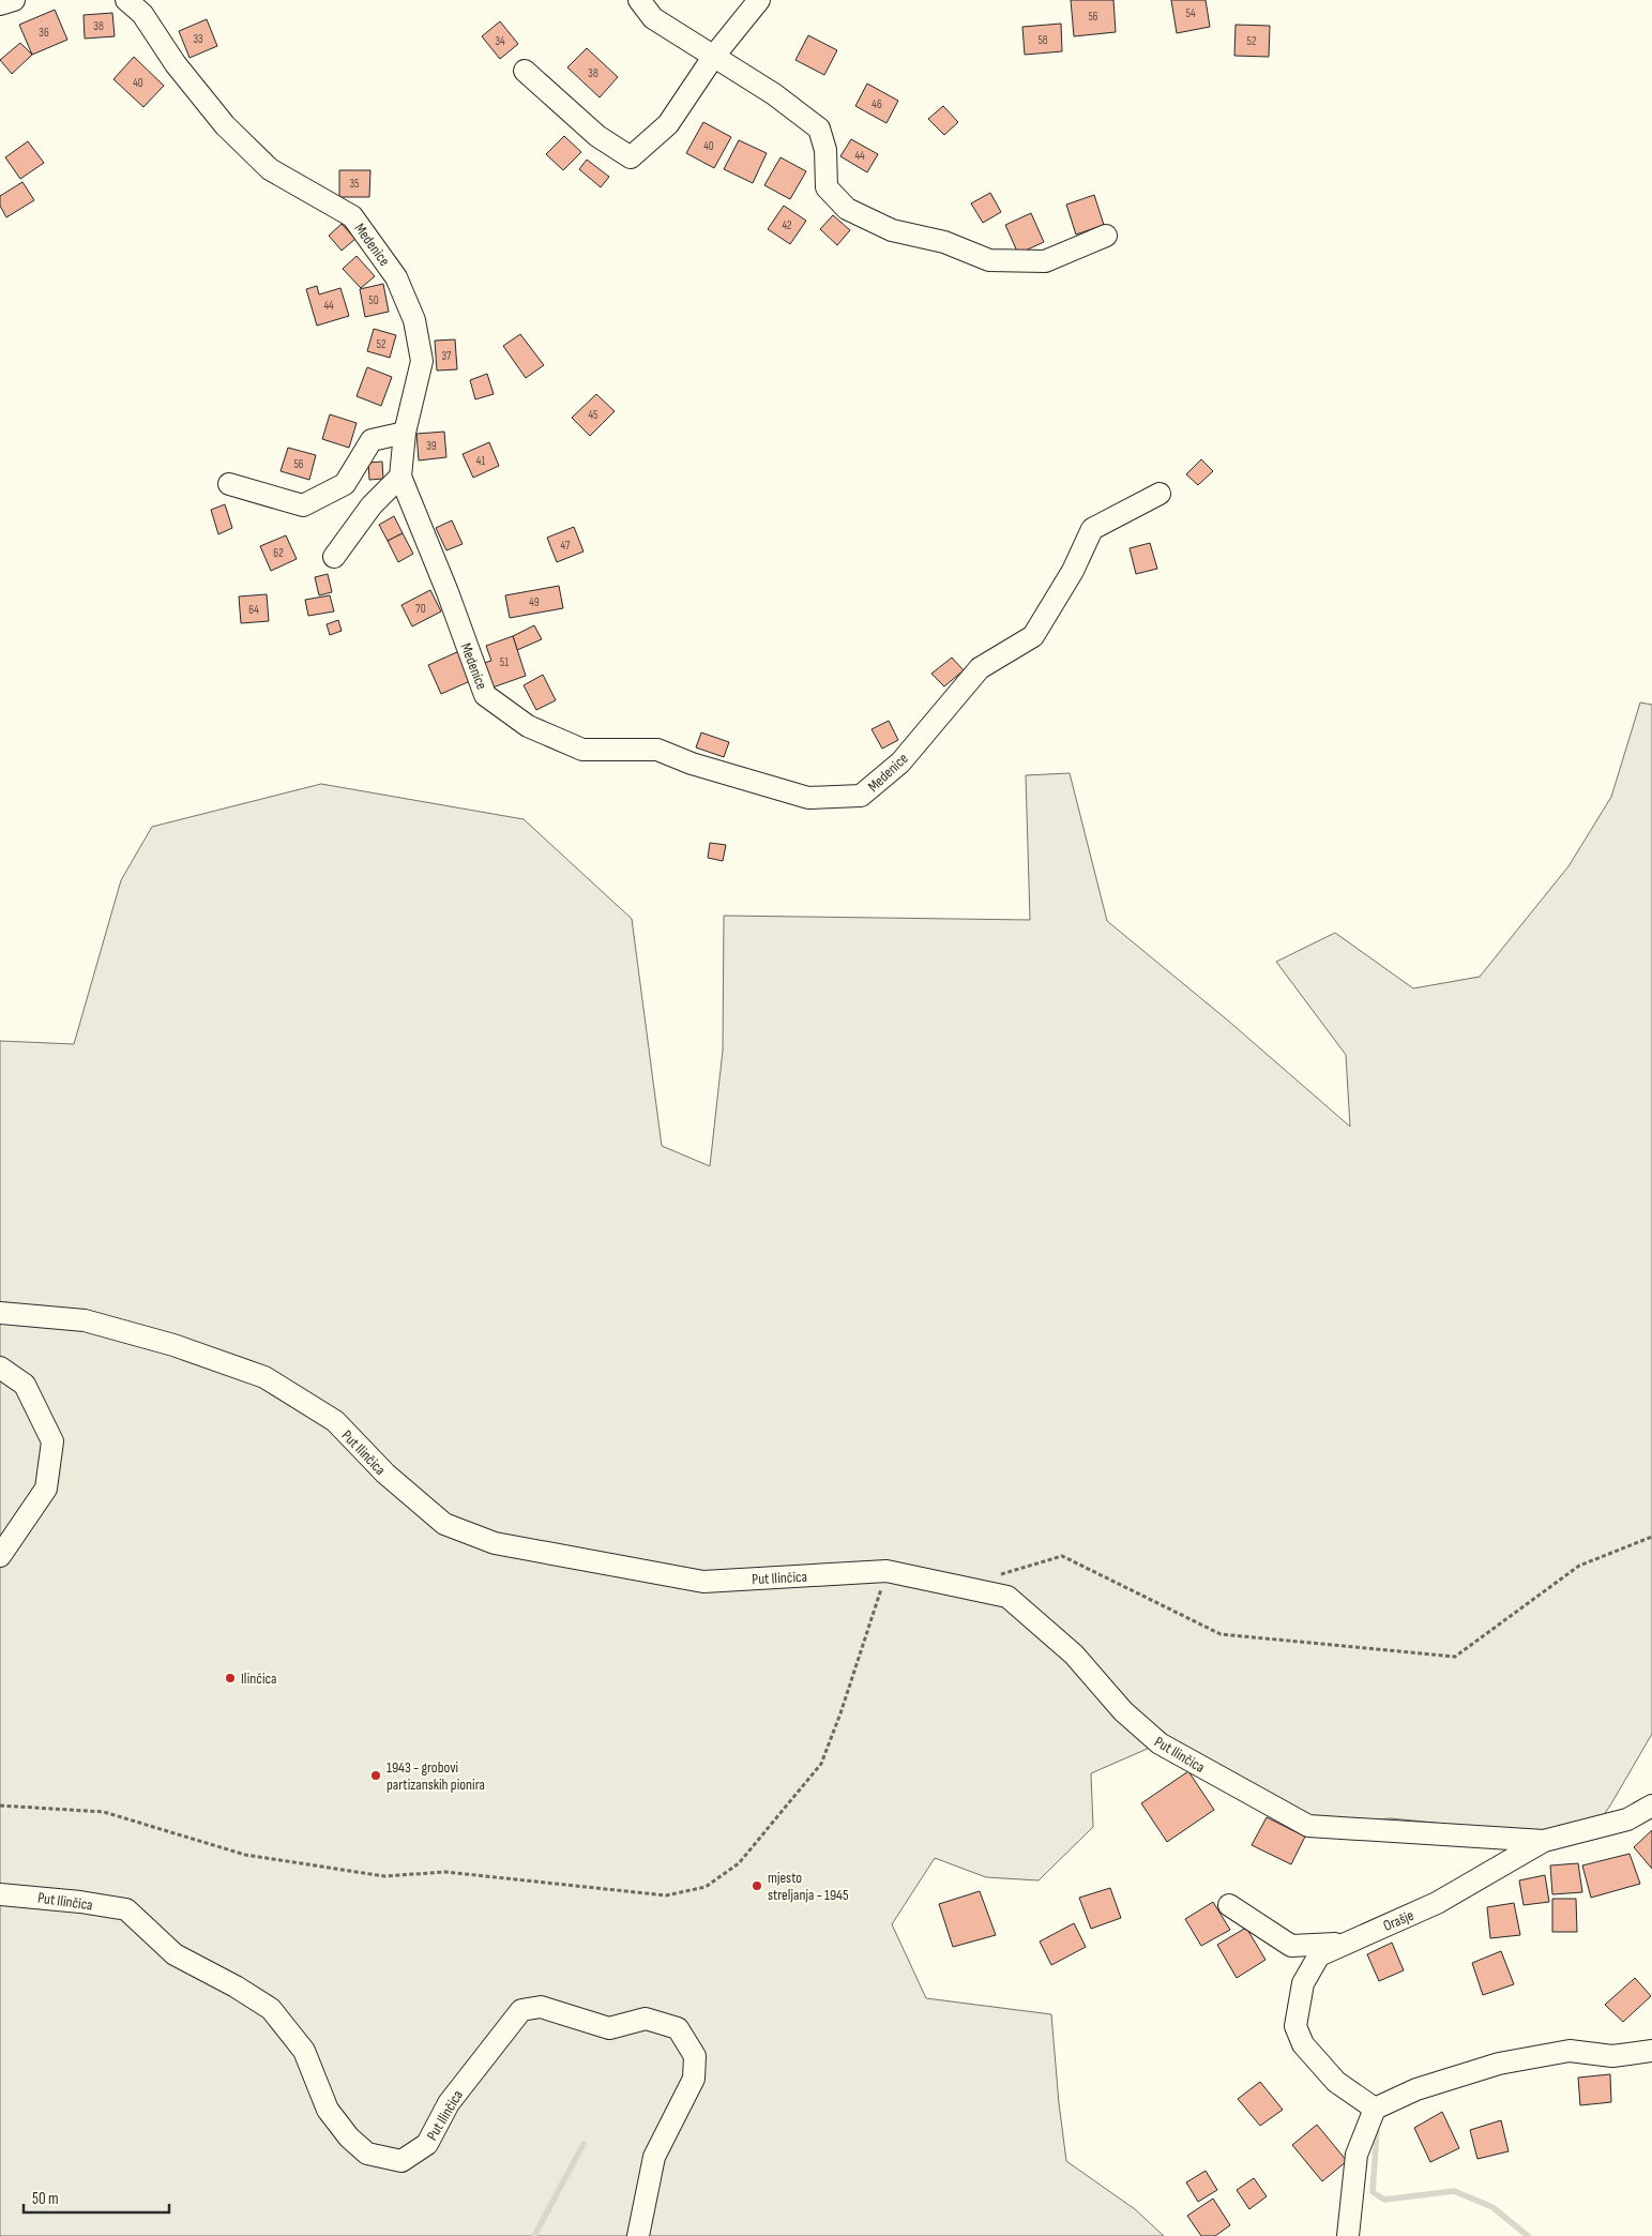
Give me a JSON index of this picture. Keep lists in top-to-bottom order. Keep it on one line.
{"streets":{"street":["Medenice","Put Ilinčica","Orašje"]},"crossings":[["Put Ilinčica","Orašje"]],"places":["Ilinčica","1943 - grobovi partizanskih pionira","mjesto streljanja - 1945"],"house_numbers":["54","56","38","36","33","58","34","52","38","40","46","40","44","35","42","50","44","52","37","45","39","41","56","47","62","49","70","64","51"],"scale_bar":"50 m"}
